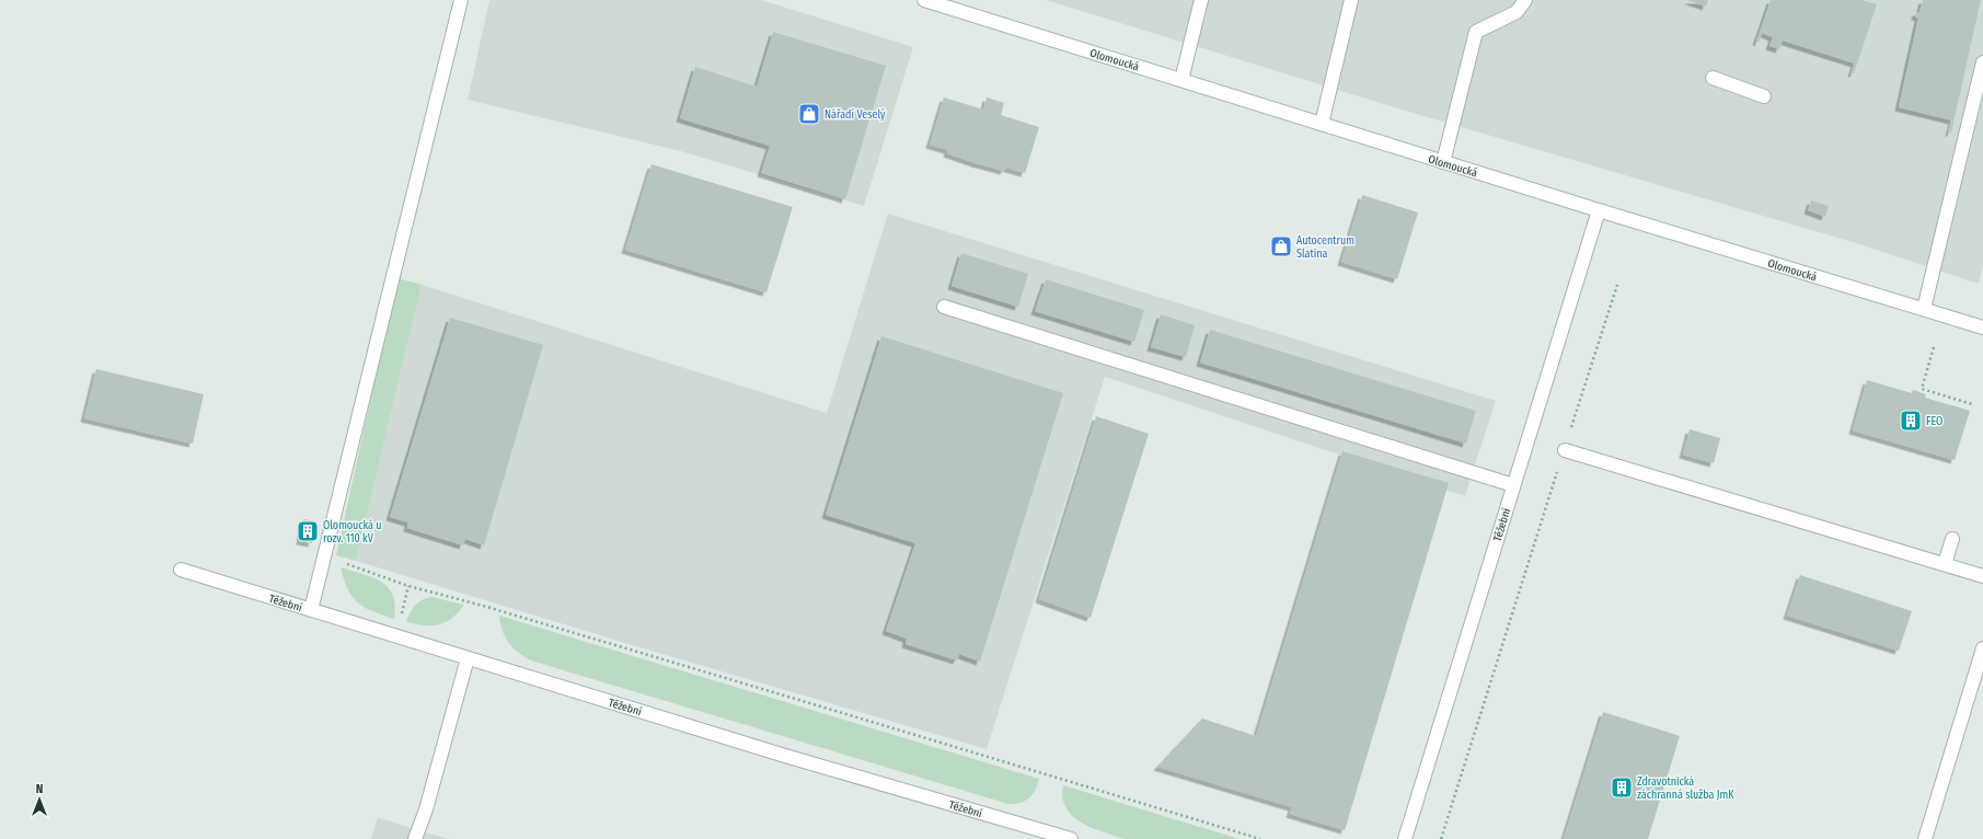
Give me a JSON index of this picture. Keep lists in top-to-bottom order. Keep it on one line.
{"streets":{"main road":["Olomoucká","Těžební"]},"crossings":[["Olomoucká","Těžební"]],"places":{"shop":["Nářadí Veselý","Autocentrum Slatina"],"building":["FEO","Olomoucká u rozv. 110 kV","Zdravotnická záchranná služba JmK"]},"north":"top"}
